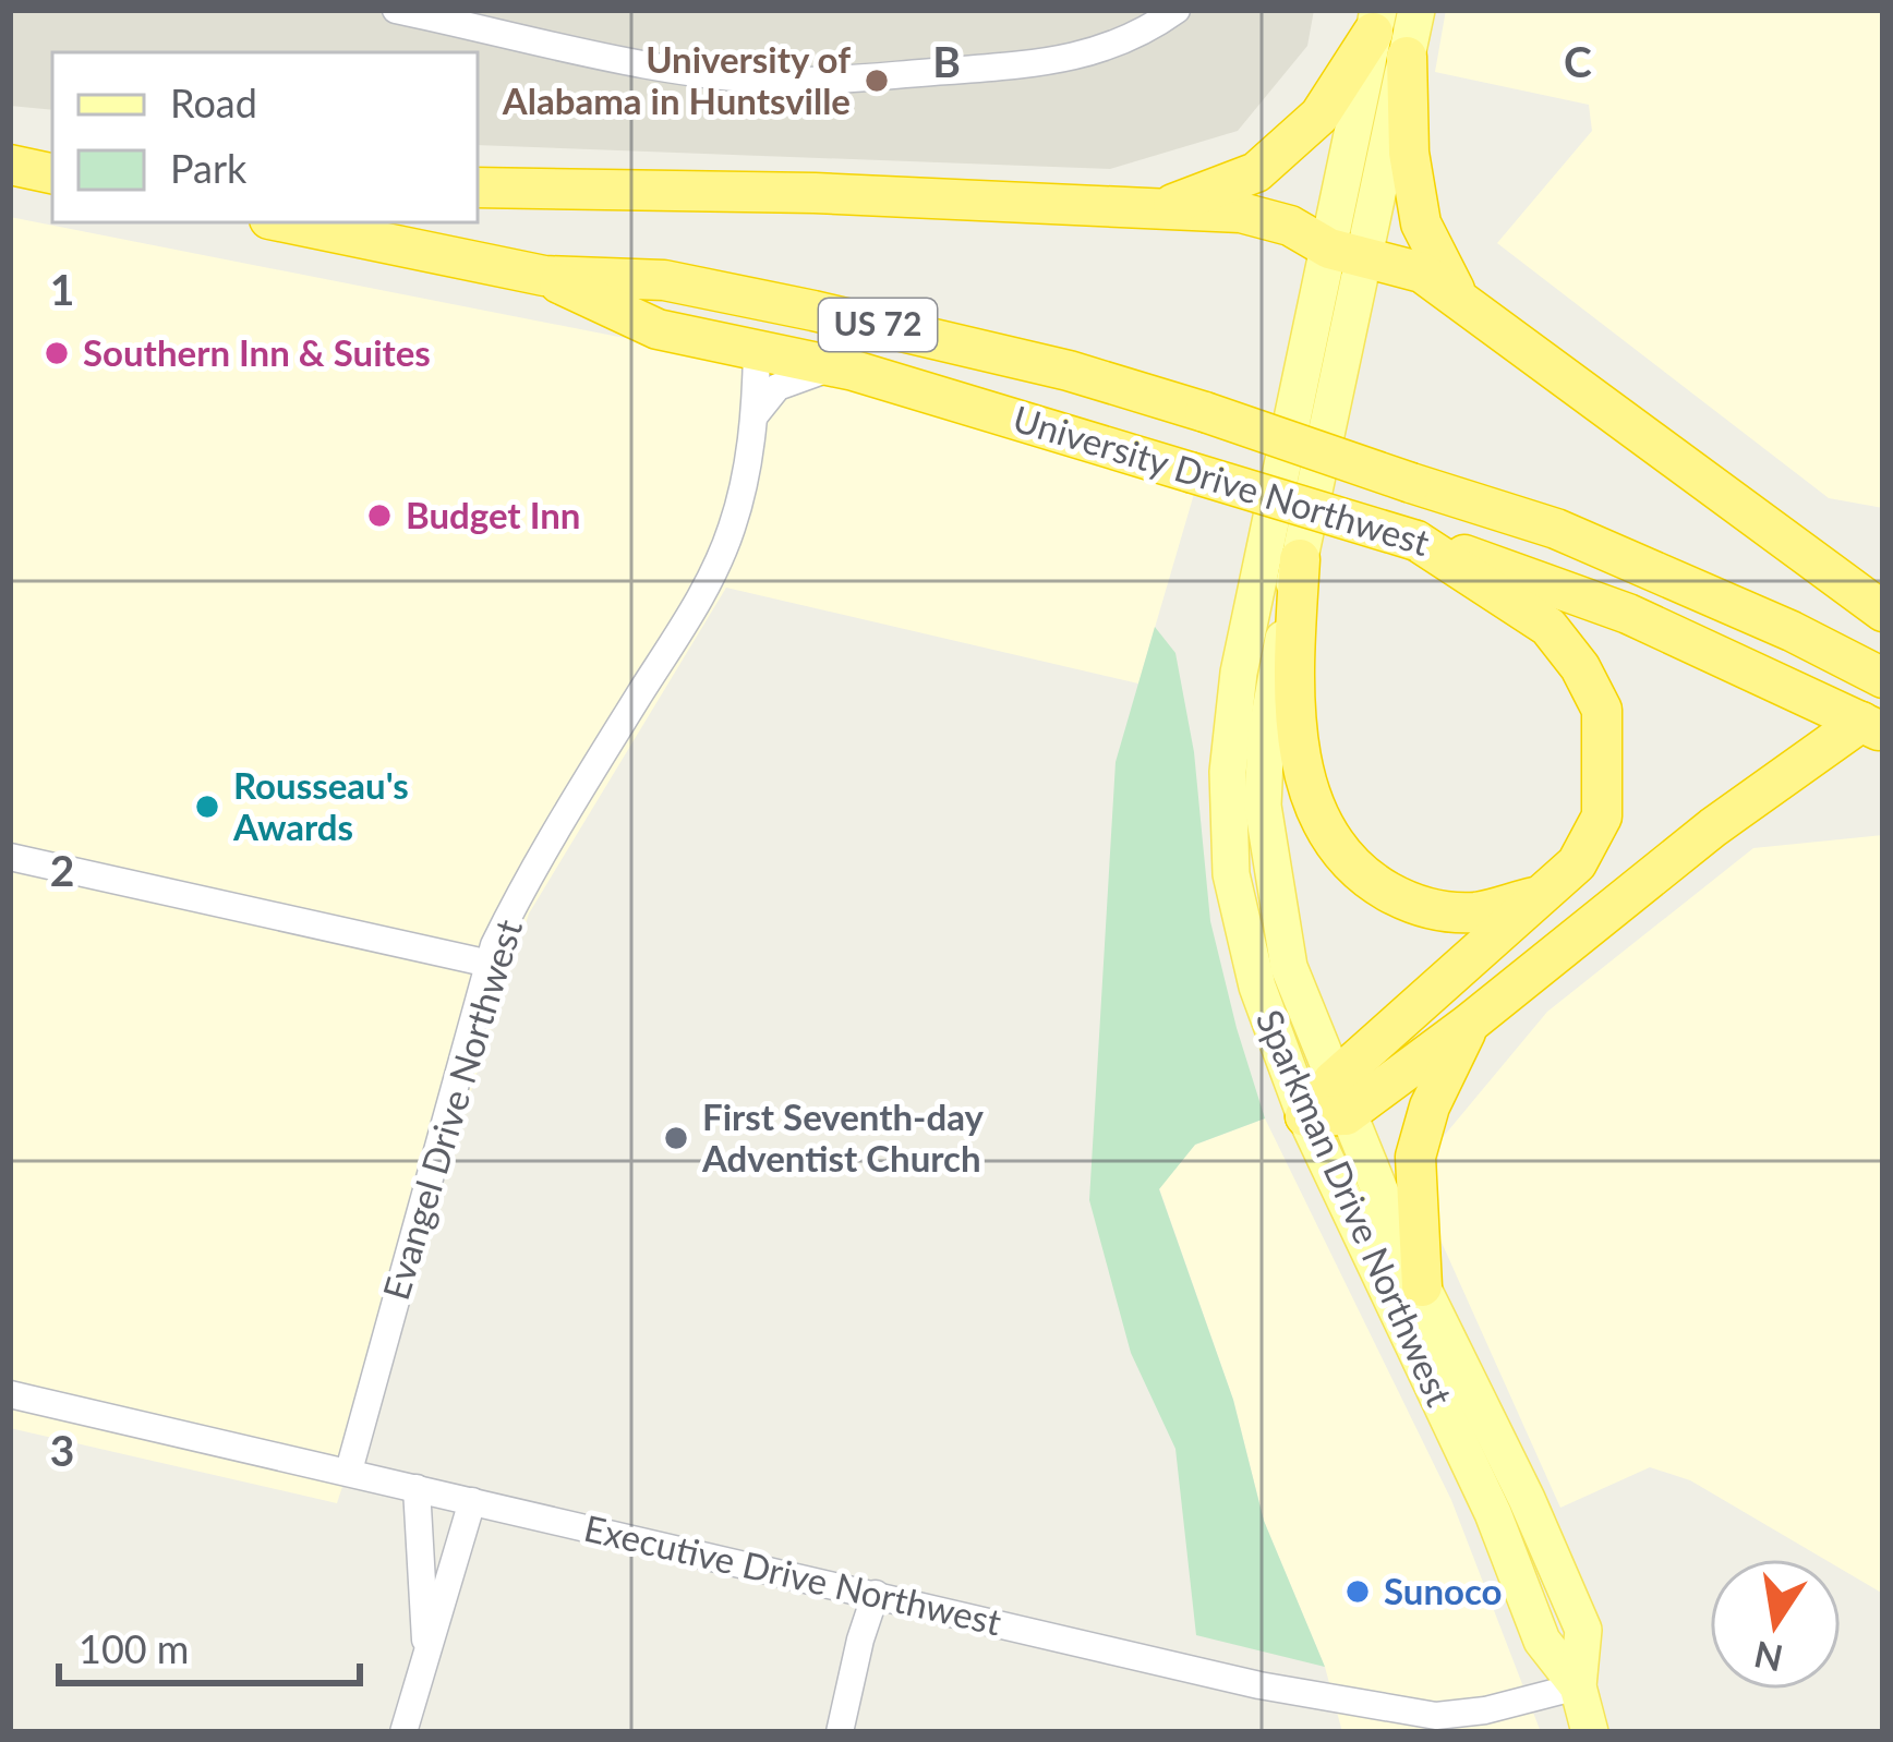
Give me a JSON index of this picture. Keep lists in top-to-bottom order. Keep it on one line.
{"streets":{"highway":["US 72","University Drive Northwest"],"main road":["Sparkman Drive Northwest"],"street":["Evangel Drive Northwest","Executive Drive Northwest"]},"crossings":[["US 72","University Drive Northwest"],["US 72","Evangel Drive Northwest"],["University Drive Northwest","Evangel Drive Northwest"],["Evangel Drive Northwest","Executive Drive Northwest"],["Sparkman Drive Northwest","Executive Drive Northwest"]],"places":["University of Alabama in Huntsville","Southern Inn & Suites","Budget Inn","Rousseau's Awards","First Seventh-day Adventist Church","Sunoco"],"legend":["Road","Park"],"scale_bar":"100 m","north":"bottom","grid":{"columns":["B","C"],"rows":["1","2","3"]}}
